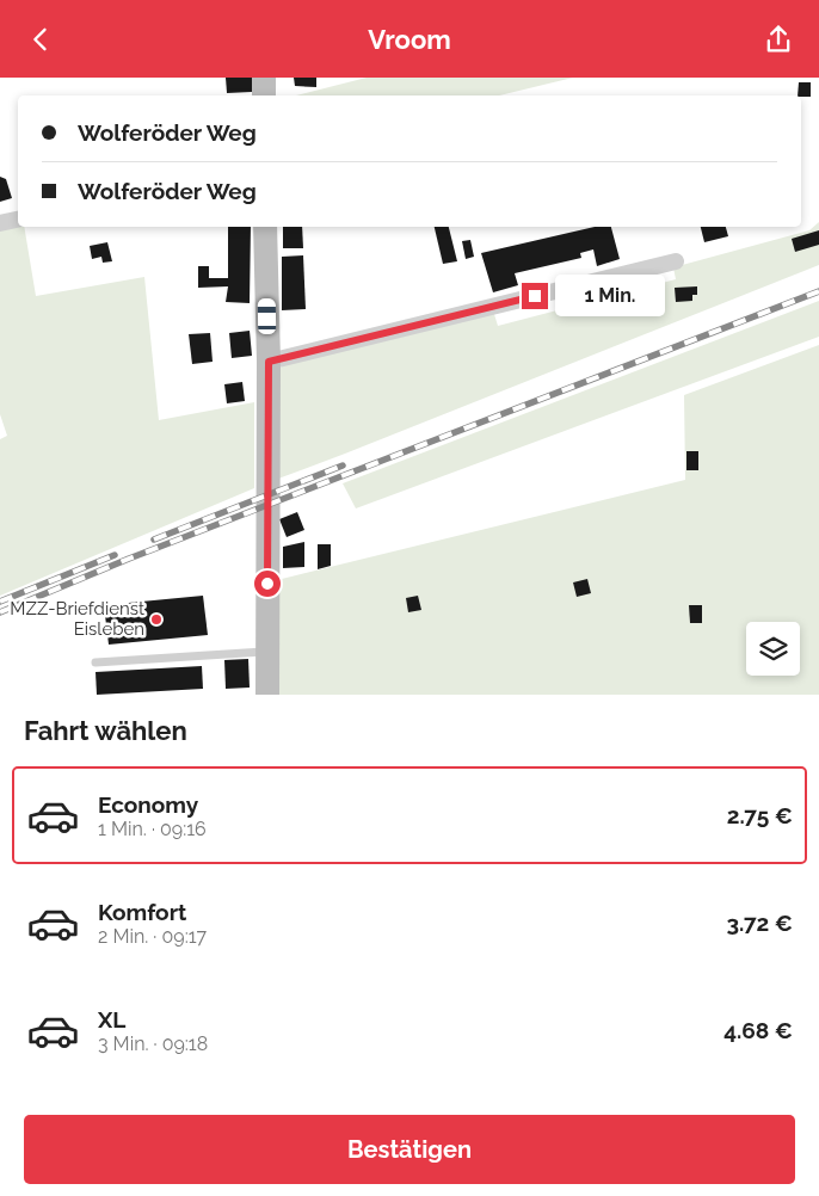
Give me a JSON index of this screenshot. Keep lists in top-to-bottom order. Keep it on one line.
{"places":["MZZ-Briefdienst Eisleben"],"page":{"header":"Vroom","banner":["Wolferöder Weg","Wolferöder Weg"],"bubble":"1 Min.","heading":"Fahrt wählen","list":[{"name":"Economy","note":"1 Min. · 09:16","value":"2.75 €"},{"name":"Komfort","note":"2 Min. · 09:17","value":"3.72 €"},{"name":"XL","note":"3 Min. · 09:18","value":"4.68 €"}],"buttons":"Bestätigen"}}
